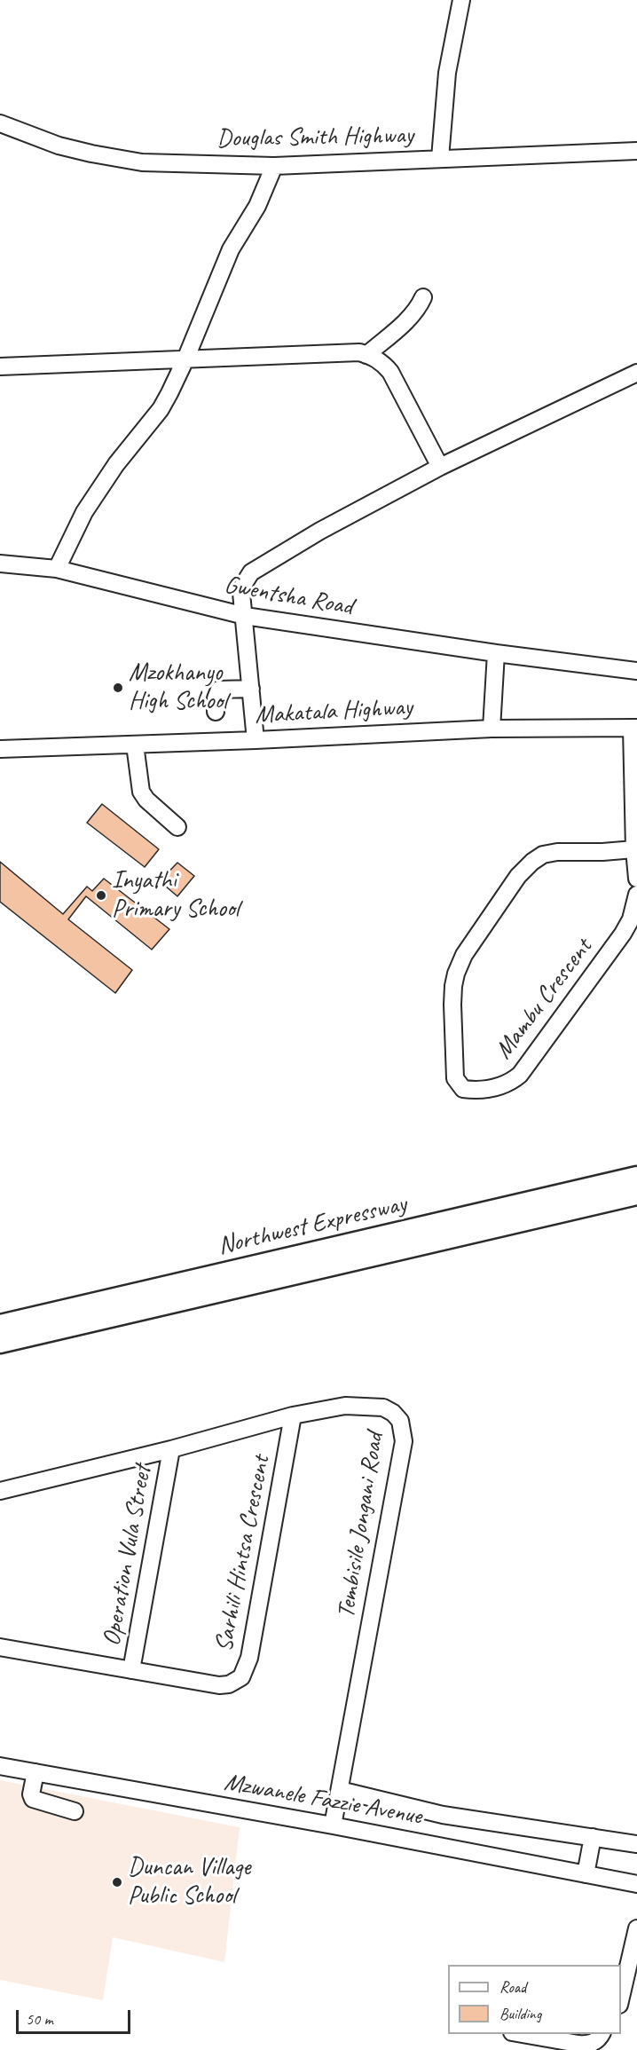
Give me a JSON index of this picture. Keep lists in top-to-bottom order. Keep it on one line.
{"streets":{"main road":["Northwest Expressway"],"street":["Douglas Smith Highway","Gwentsha Road","Makatala Highway","Mambu Crescent","Tembisile Jongani Road","Sarhili Hintsa Crescent","Operation Vula Street","Mzwanele Fazzie Avenue"]},"crossings":[["Tembisile Jongani Road","Sarhili Hintsa Crescent"],["Tembisile Jongani Road","Operation Vula Street"],["Tembisile Jongani Road","Mzwanele Fazzie Avenue"],["Sarhili Hintsa Crescent","Operation Vula Street"]],"places":["Mzokhanyo High School","Inyathi Primary School","Duncan Village Public School"],"legend":["Road","Building"],"scale_bar":"50 m"}
